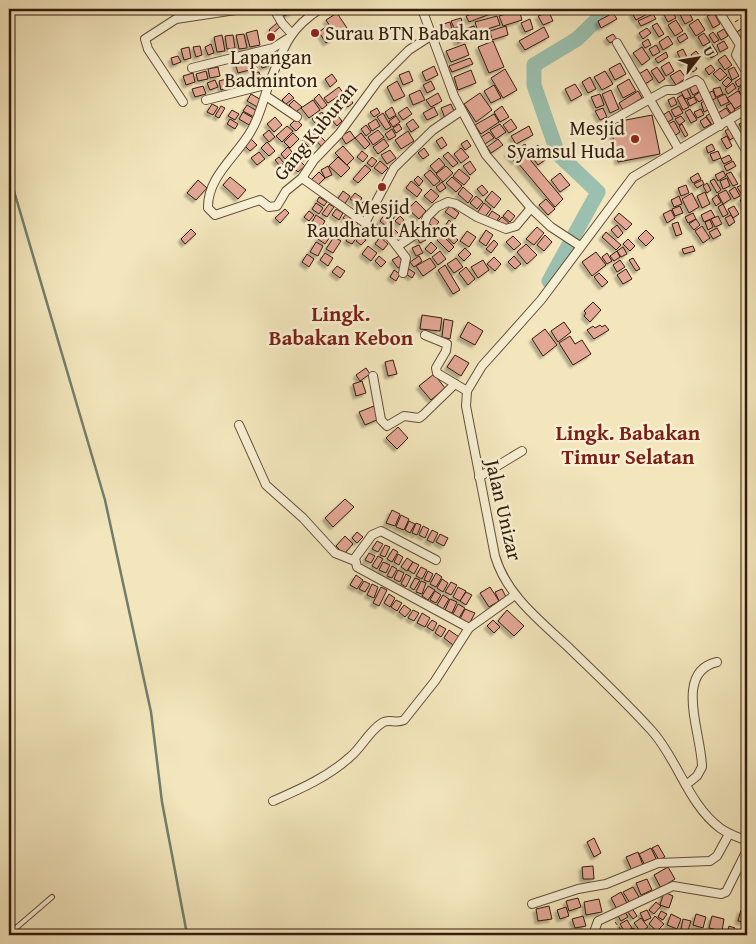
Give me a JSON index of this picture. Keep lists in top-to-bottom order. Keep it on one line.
{"streets":{"street":["Gang Kuburan","Jalan Unizar"]},"districts":["Lingk. Babakan Kebon","Lingk. Babakan Timur Selatan"],"places":["Surau BTN Babakan","Lapangan Badminton","Mesjid Syamsul Huda","Mesjid Raudhatul Akhrot"],"north":"top right"}
